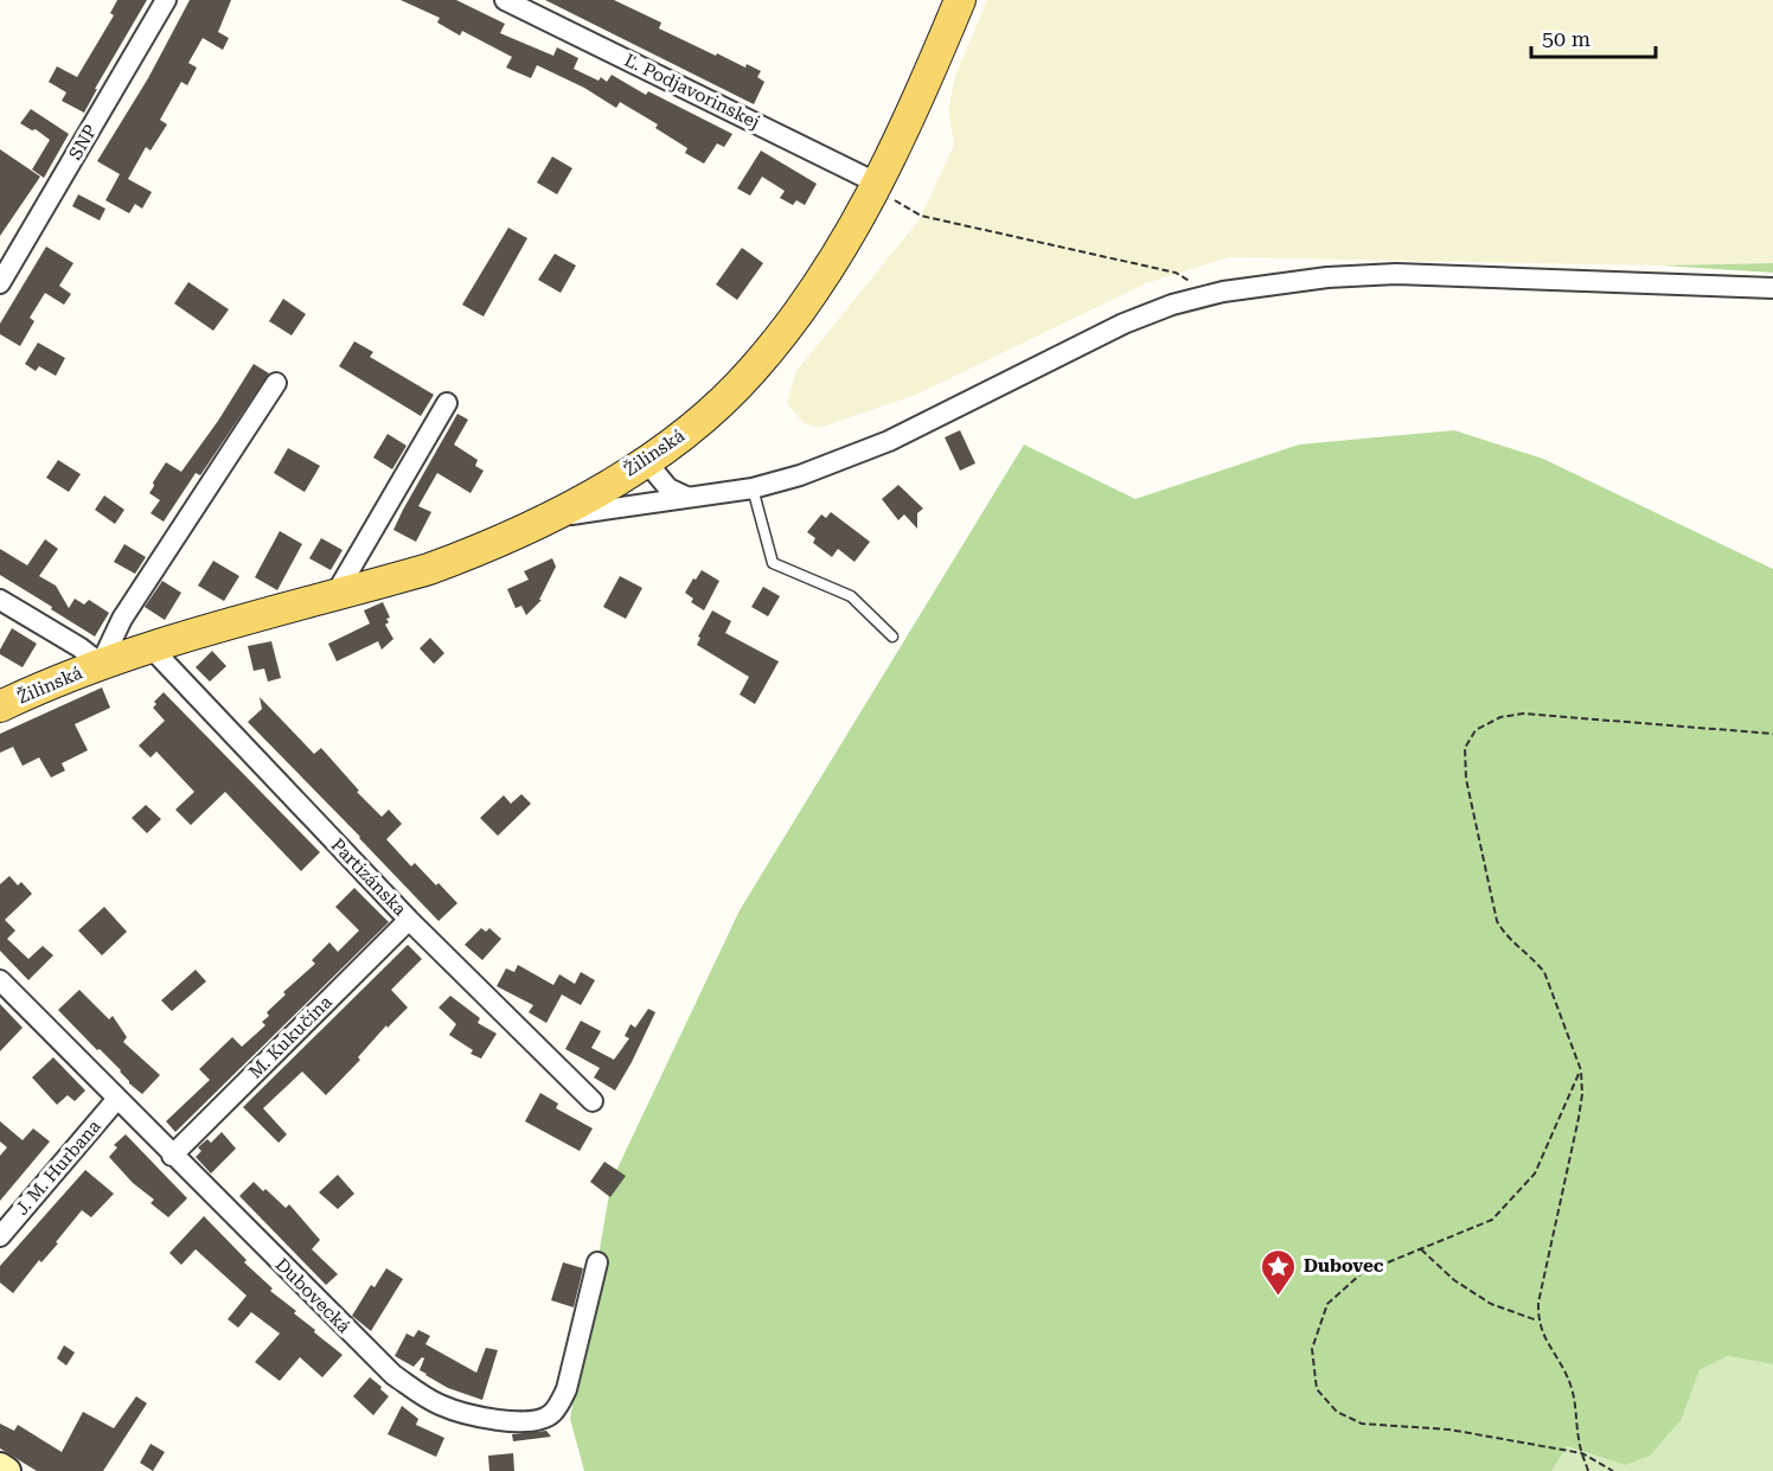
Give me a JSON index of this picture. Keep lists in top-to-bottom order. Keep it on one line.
{"streets":{"main road":["Žilinská"],"street":["Ľ. Podjavorinskej","SNP","Partizánska","M. Kukučína","J. M. Hurbana","Dubovecká"]},"crossings":[["Ľ. Podjavorinskej","Žilinská"],["Žilinská","Partizánska"],["Partizánska","M. Kukučína"],["M. Kukučína","Dubovecká"],["J. M. Hurbana","Dubovecká"]],"places":{"place":["Dubovec"]},"scale_bar":"50 m"}
